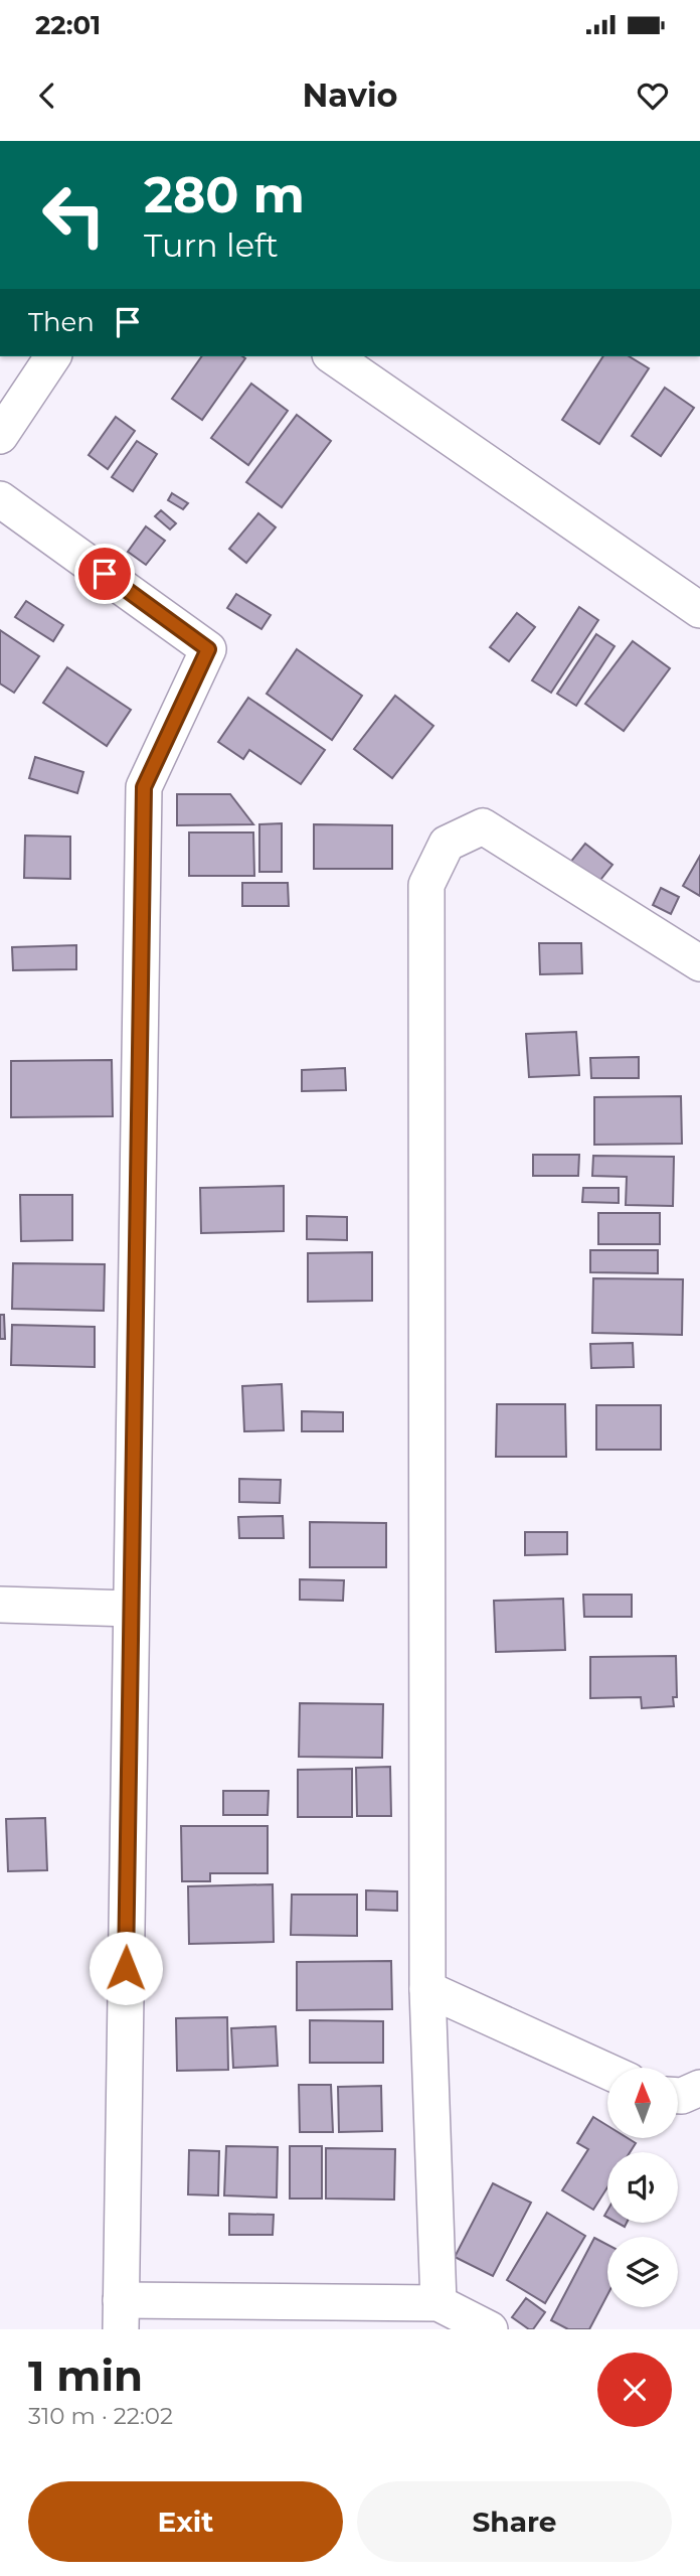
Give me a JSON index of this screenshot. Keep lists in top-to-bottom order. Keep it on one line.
{"north":"top","page":{"status":"22:01","header":"Navio","turn":["280 m","Turn left"],"then":"Then","heading":["1 min","310 m · 22:02"],"buttons":["Exit","Share"]}}
